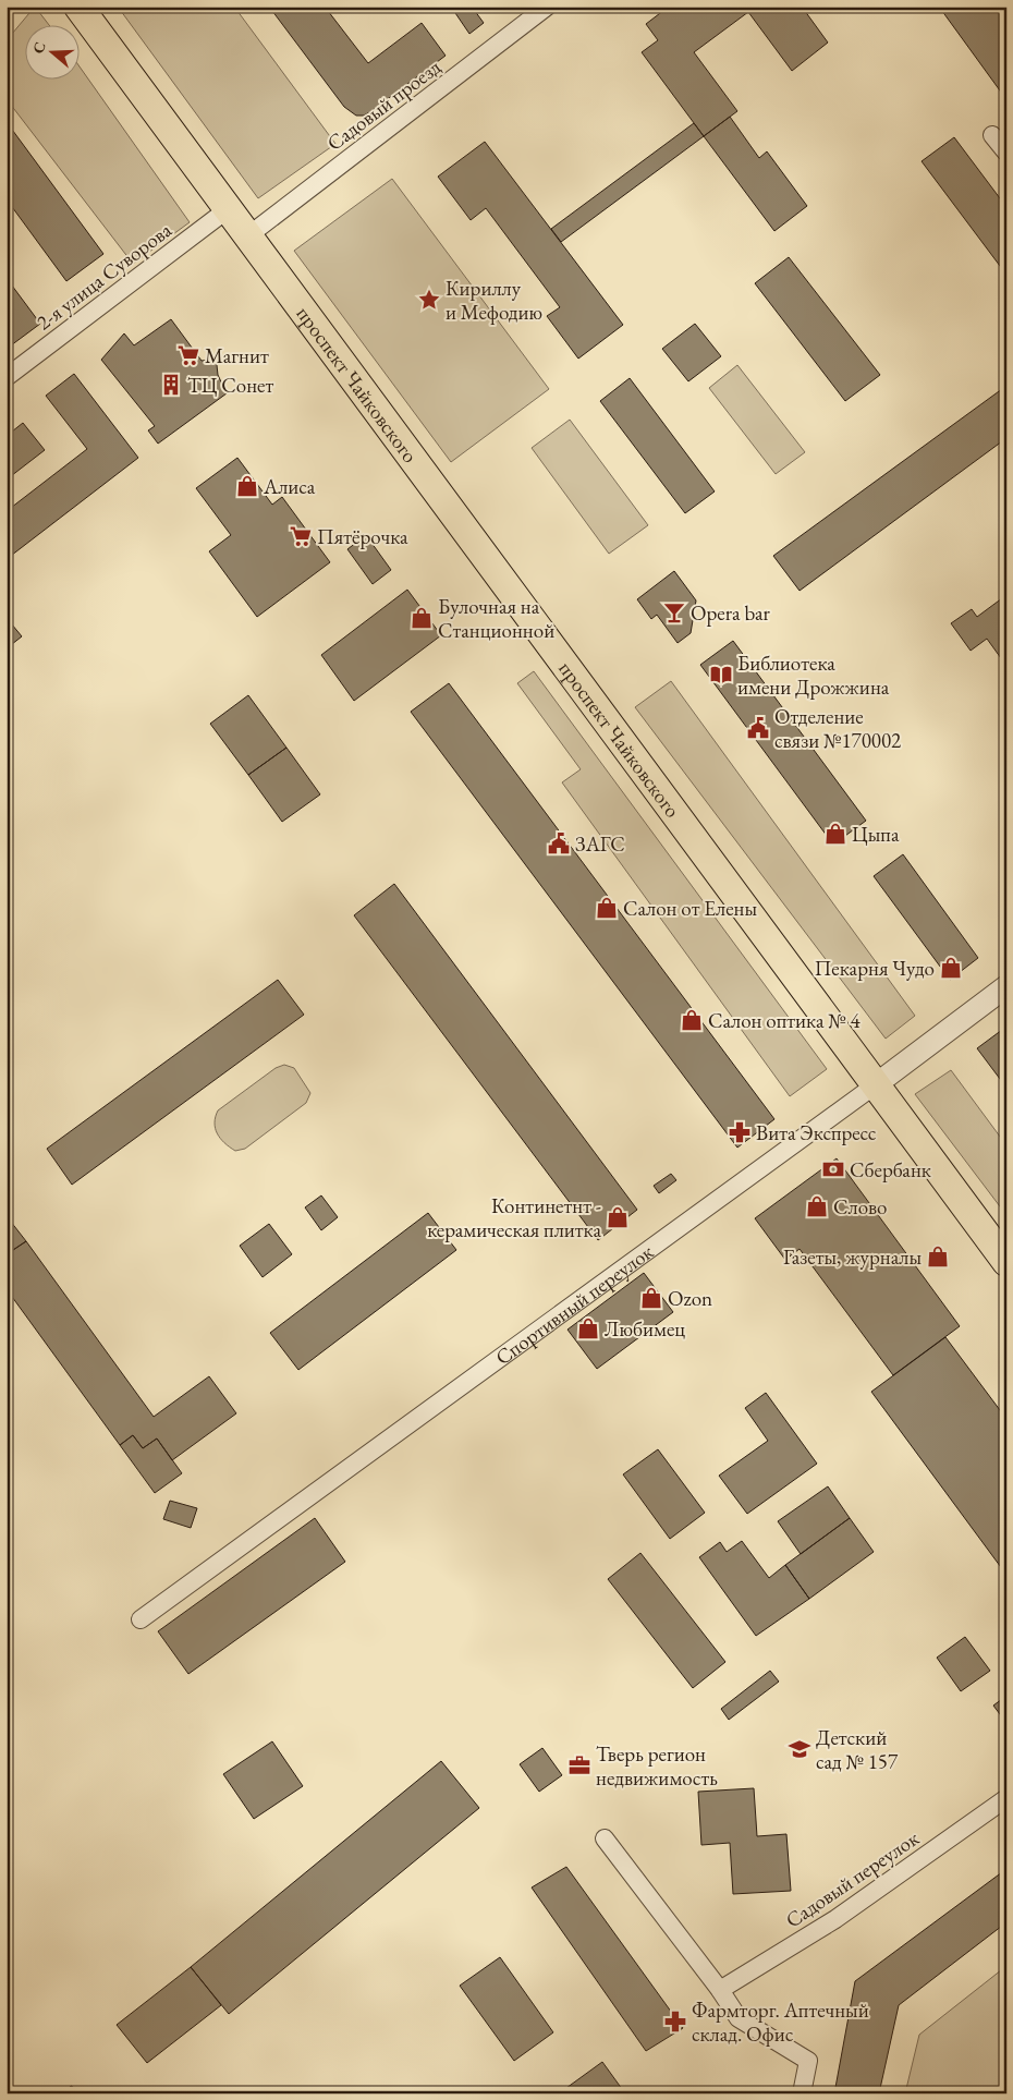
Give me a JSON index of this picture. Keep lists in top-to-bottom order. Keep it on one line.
{"streets":{"main road":["проспект Чайковского"],"street":["Садовый проезд","2-я улица Суворова","Спортивный переулок","Садовый переулок"]},"crossings":[["Садовый проезд","проспект Чайковского"],["2-я улица Суворова","проспект Чайковского"],["проспект Чайковского","Спортивный переулок"]],"places":{"place":["Кириллу и Мефодию"],"supermarket":["Магнит","Пятёрочка"],"building":["ТЦ Сонет"],"shop":["Алиса","Булочная на Станционной","Цыпа","Салон от Елены","Пекарня Чудо","Салон оптика № 4","Слово","Континетнт - керамическая плитка","Газеты, журналы","Ozon","Любимец"],"bar":["Opera bar"],"library":["Библиотека имени Дрожжина"],"public building":["Отделение связи №170002","ЗАГС"],"pharmacy":["Вита Экспресс","Фармторг. Аптечный склад. Офис"],"bank":["Сбербанк"],"school or university":["Детский сад № 157"],"office":["Тверь регион недвижимость"]},"north":"left"}
